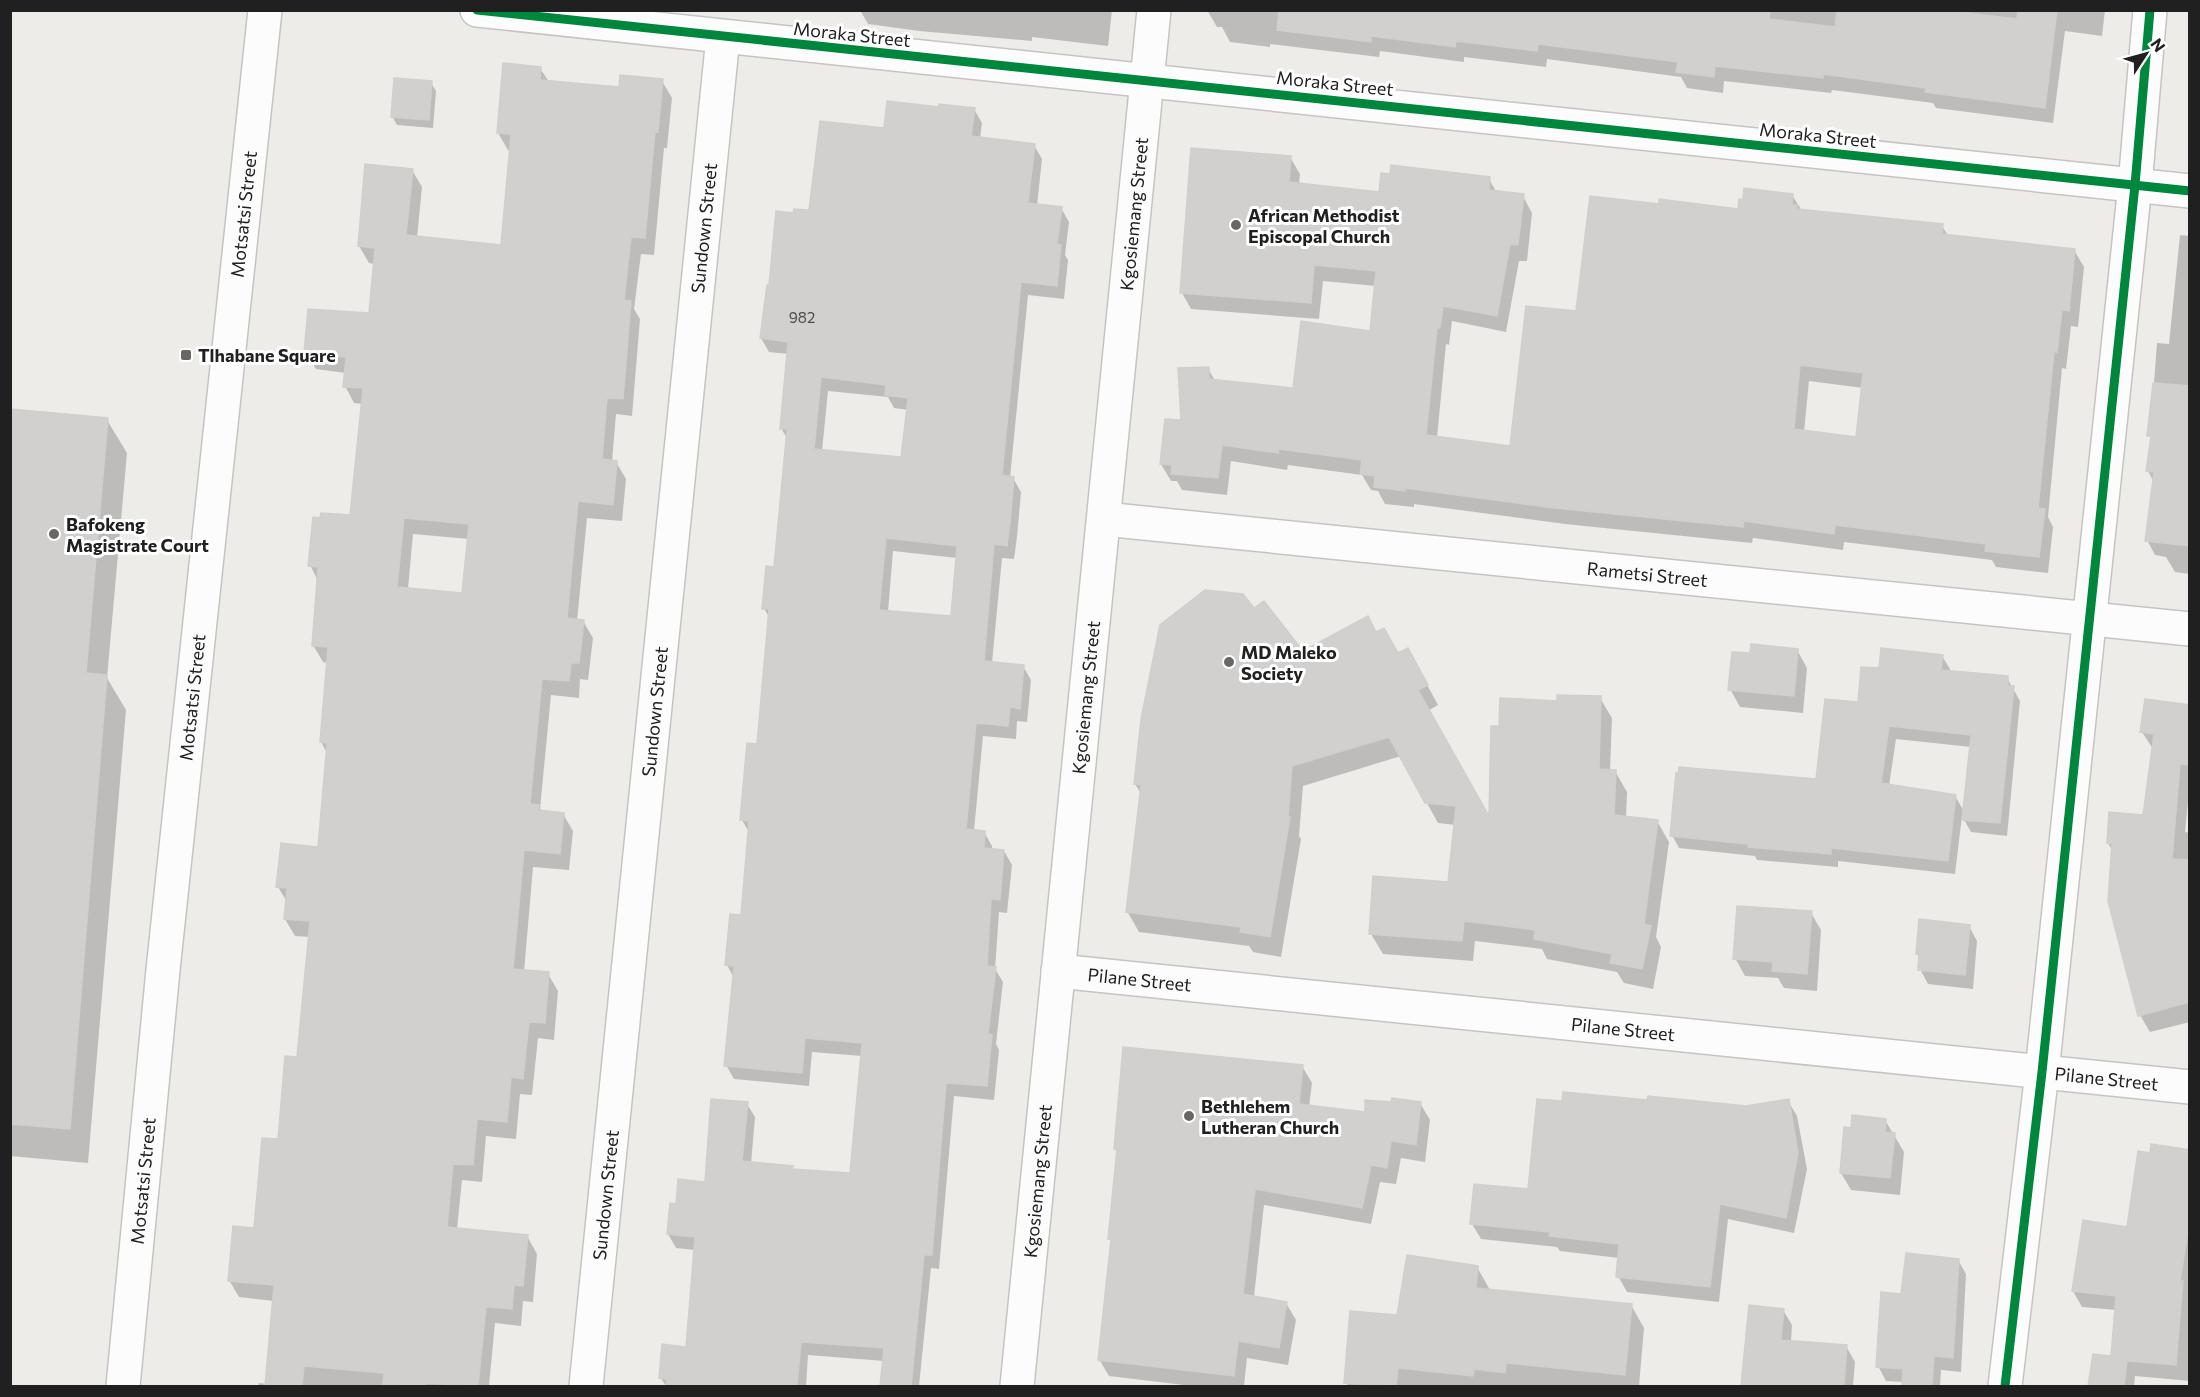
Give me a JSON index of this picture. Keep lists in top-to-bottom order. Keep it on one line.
{"streets":{"street":["Moraka Street","Motsatsi Street","Kgosiemang Street","Sundown Street","Rametsi Street","Pilane Street"]},"crossings":[["Moraka Street","Kgosiemang Street"],["Moraka Street","Sundown Street"],["Kgosiemang Street","Rametsi Street"],["Kgosiemang Street","Pilane Street"]],"places":{"other":["African Methodist Episcopal Church","Bafokeng Magistrate Court","MD Maleko Society","Bethlehem Lutheran Church"],"transit":["Tlhabane Square"]},"house_numbers":["982"],"north":"top right"}
